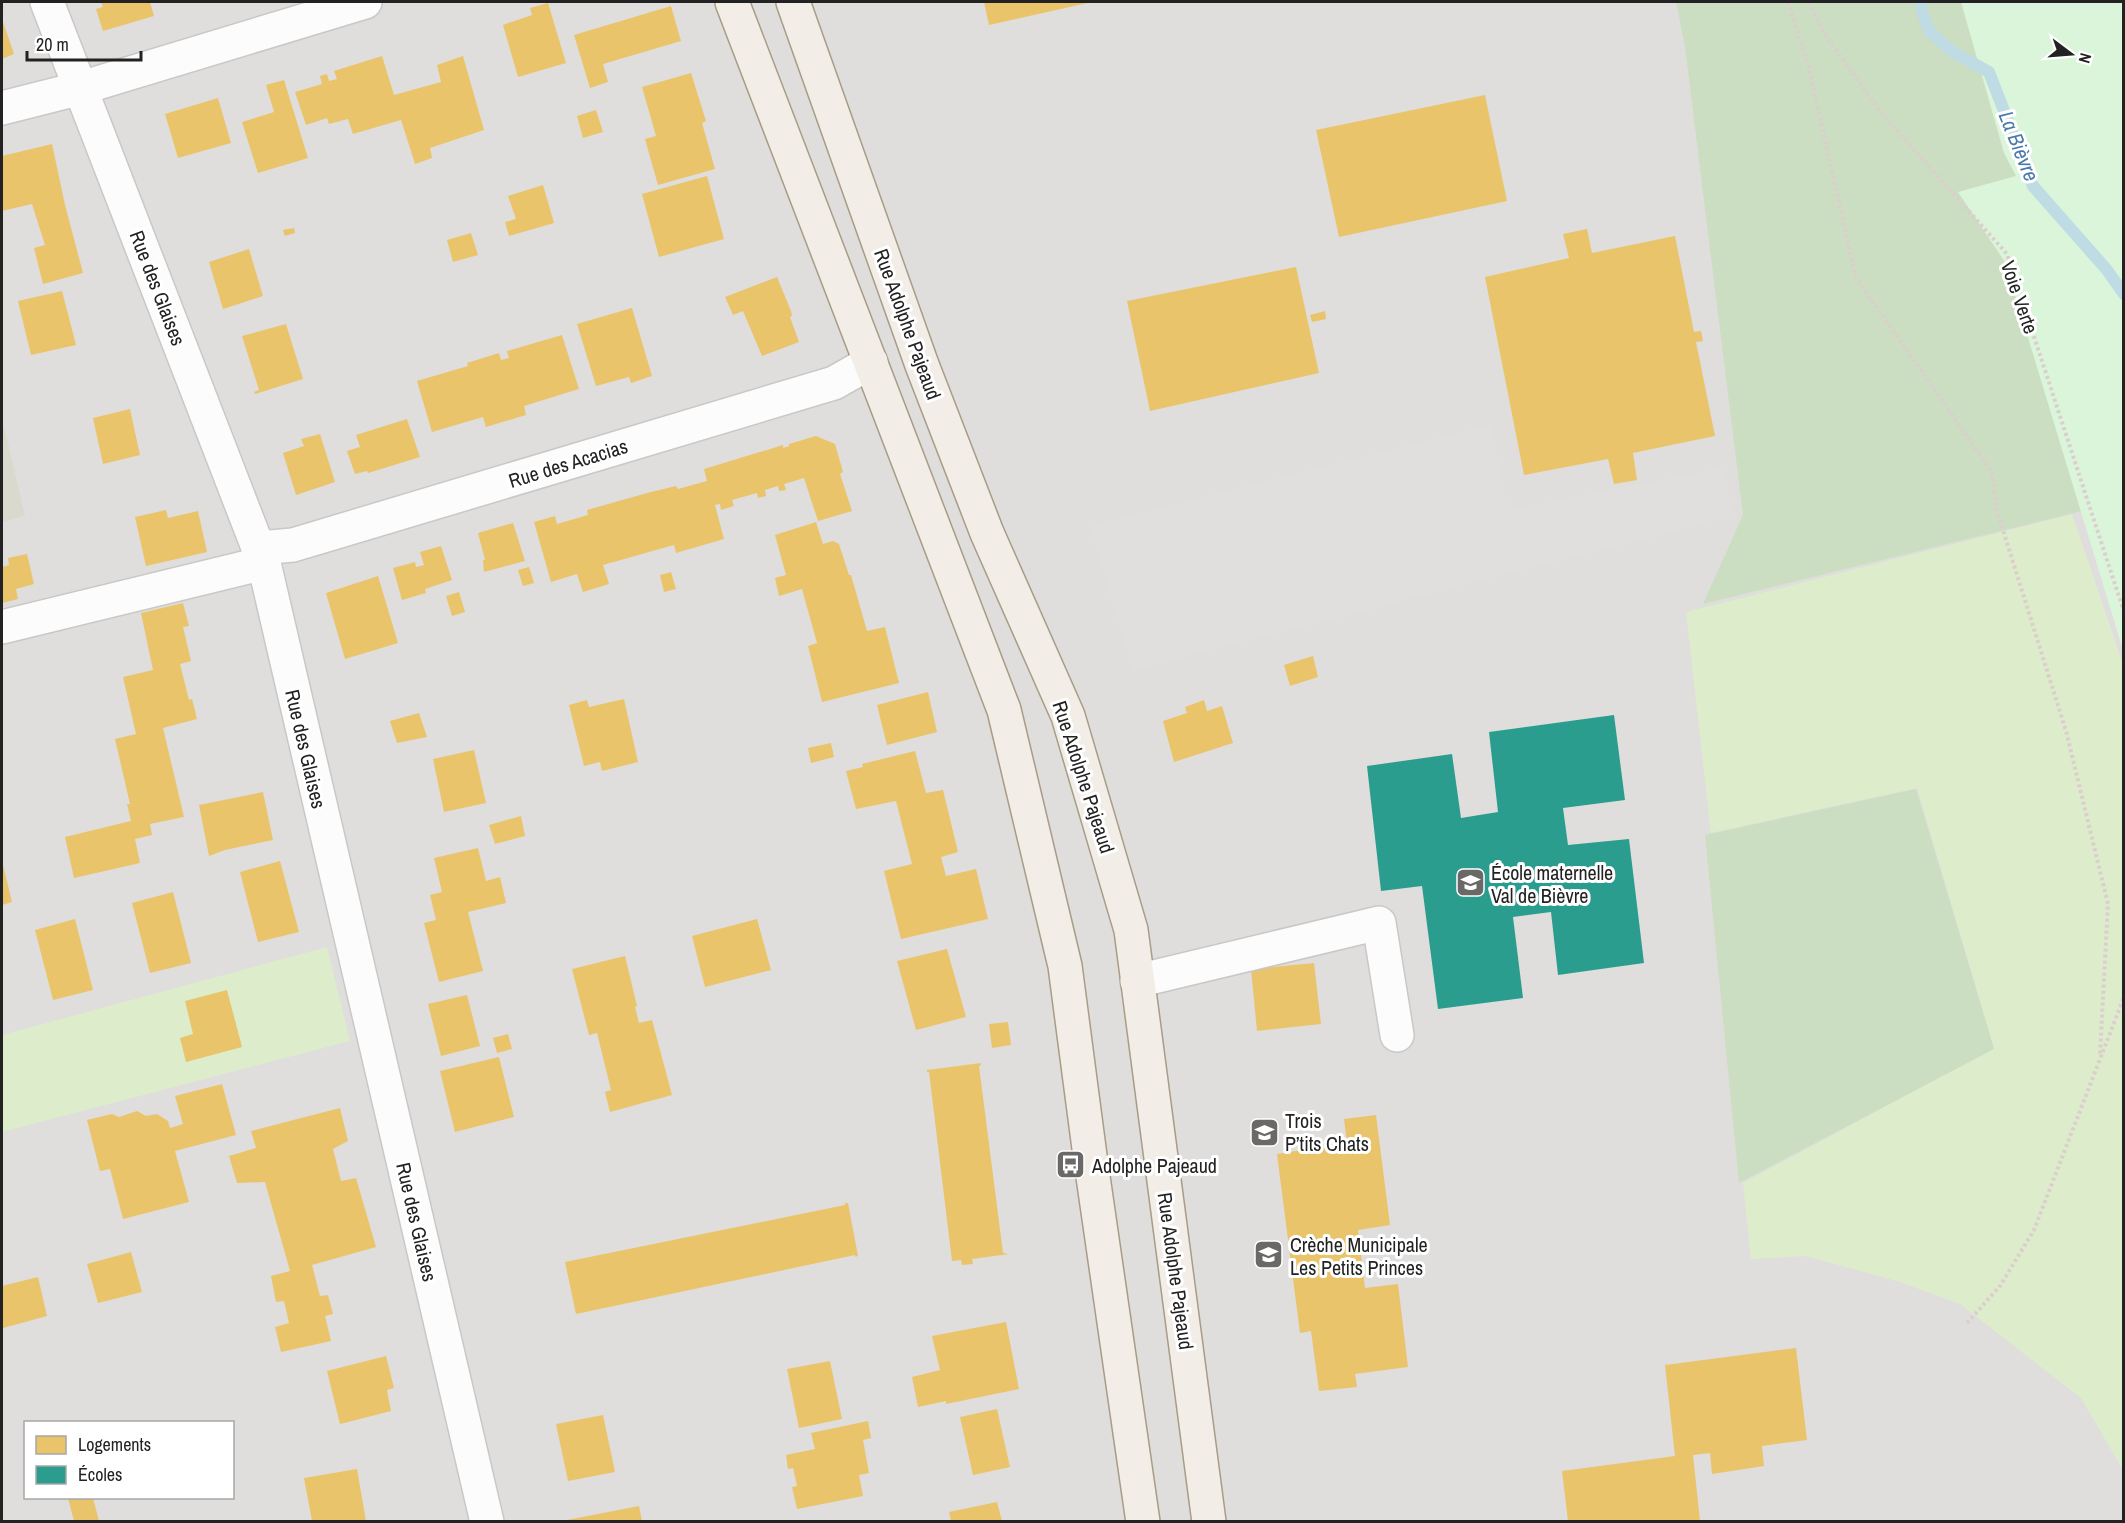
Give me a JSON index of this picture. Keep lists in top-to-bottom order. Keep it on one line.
{"streets":{"main road":["Rue Adolphe Pajeaud"],"street":["Rue des Glaises","Rue des Acacias"],"path":["Voie Verte"]},"crossings":[["Rue des Glaises","Rue des Acacias"]],"water":["La Bièvre"],"places":{"school or university":["École maternelle Val de Bièvre","Trois P’tits Chats","Crèche Municipale Les Petits Princes"],"bus stop":["Adolphe Pajeaud"]},"legend":["Logements","Écoles"],"scale_bar":"20 m","north":"right"}
